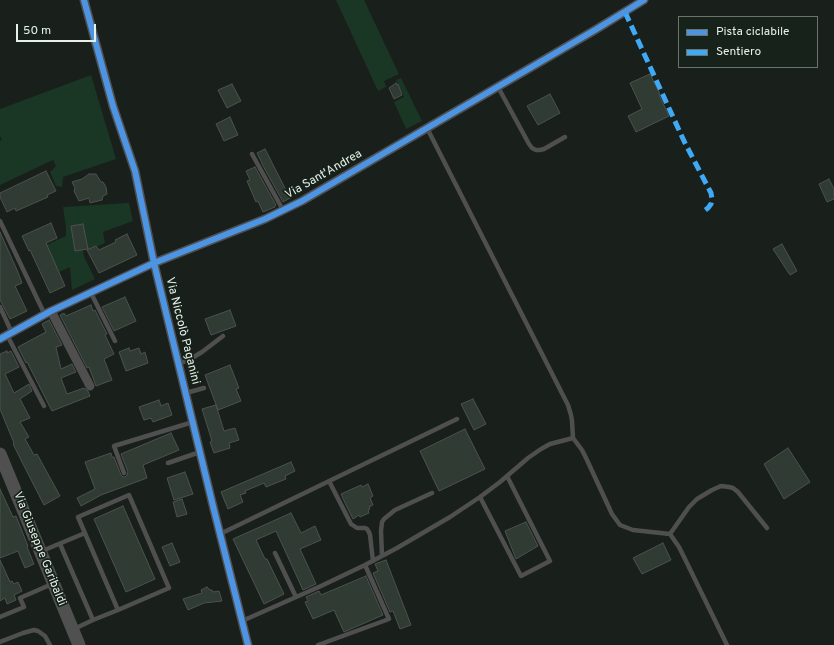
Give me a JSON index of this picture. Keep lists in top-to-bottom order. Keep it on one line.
{"streets":{"street":["Via Sant'Andrea","Via Niccolò Paganini","Via Giuseppe Garibaldi"]},"crossings":[["Via Sant'Andrea","Via Niccolò Paganini"]],"legend":["Pista ciclabile","Sentiero"],"scale_bar":"50 m"}
